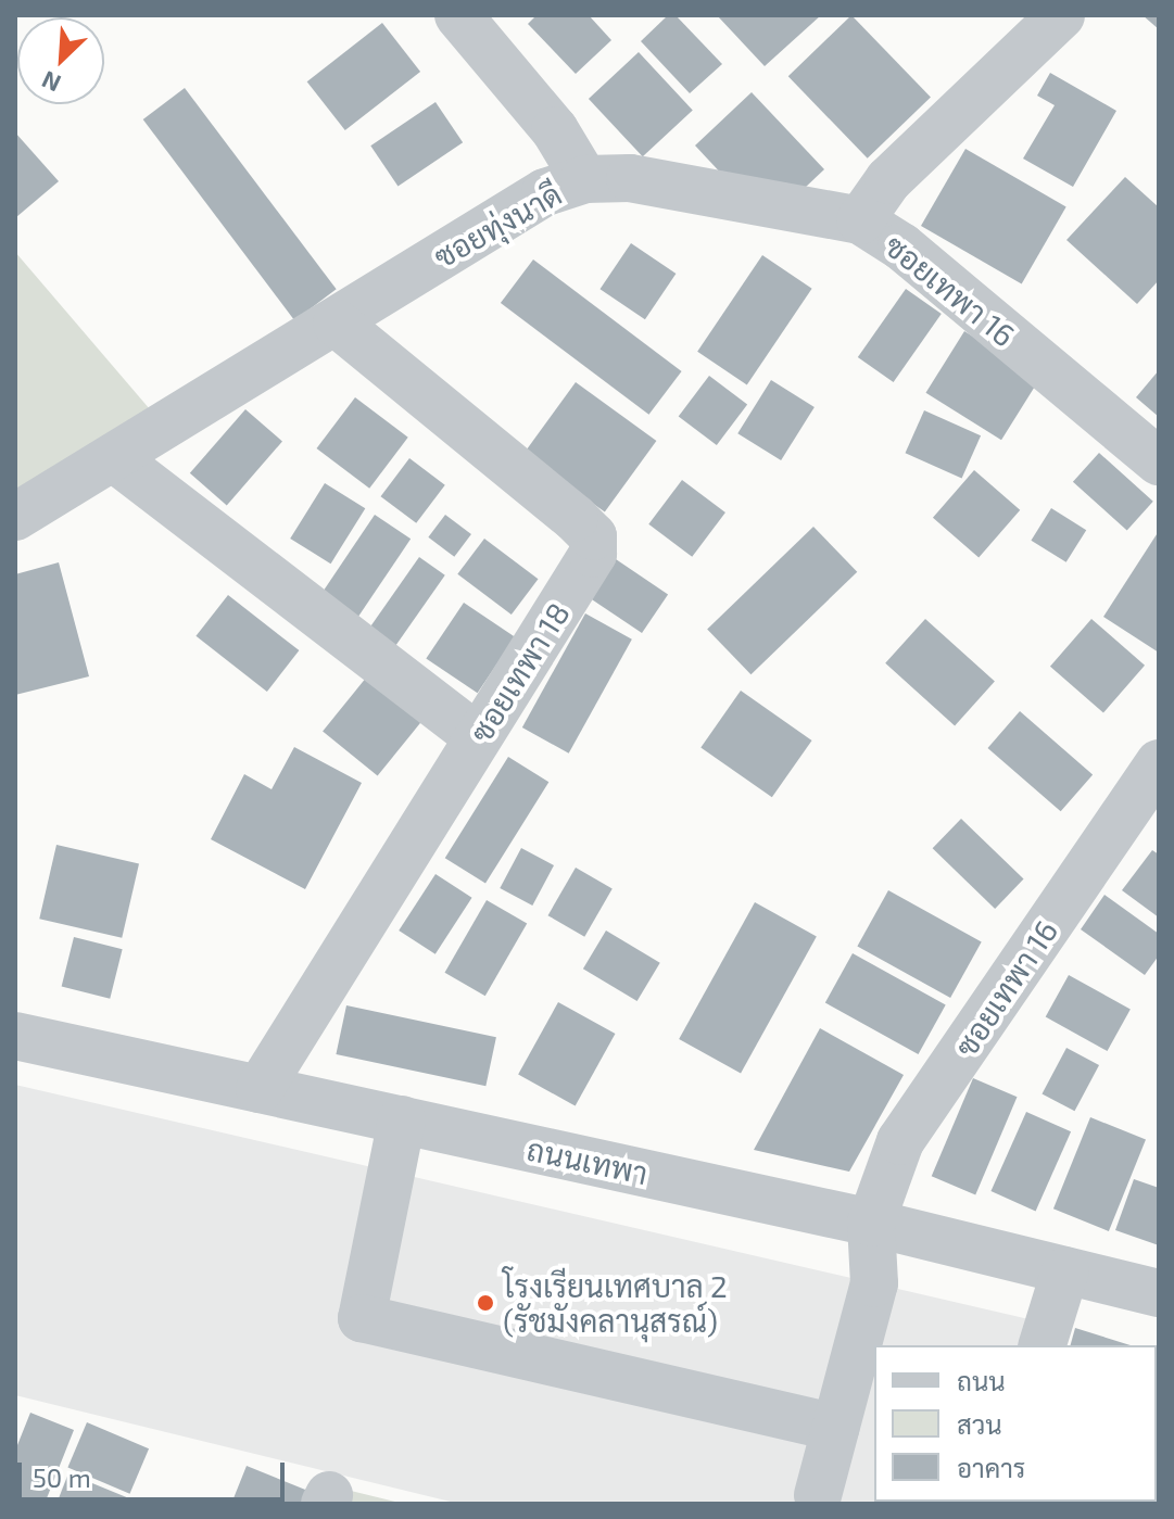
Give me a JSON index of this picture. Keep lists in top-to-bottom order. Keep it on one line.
{"streets":{"street":["ซอยทุ่งนาดี","ซอยเทพา 16","ซอยเทพา 18","ถนนเทพา"]},"crossings":[["ซอยทุ่งนาดี","ซอยเทพา 16"],["ซอยทุ่งนาดี","ซอยเทพา 18"],["ซอยเทพา 16","ถนนเทพา"],["ซอยเทพา 18","ถนนเทพา"]],"places":["โรงเรียนเทศบาล 2 (รัชมังคลานุสรณ์)"],"legend":["ถนน","สวน","อาคาร"],"scale_bar":"50 m","north":"bottom left"}
